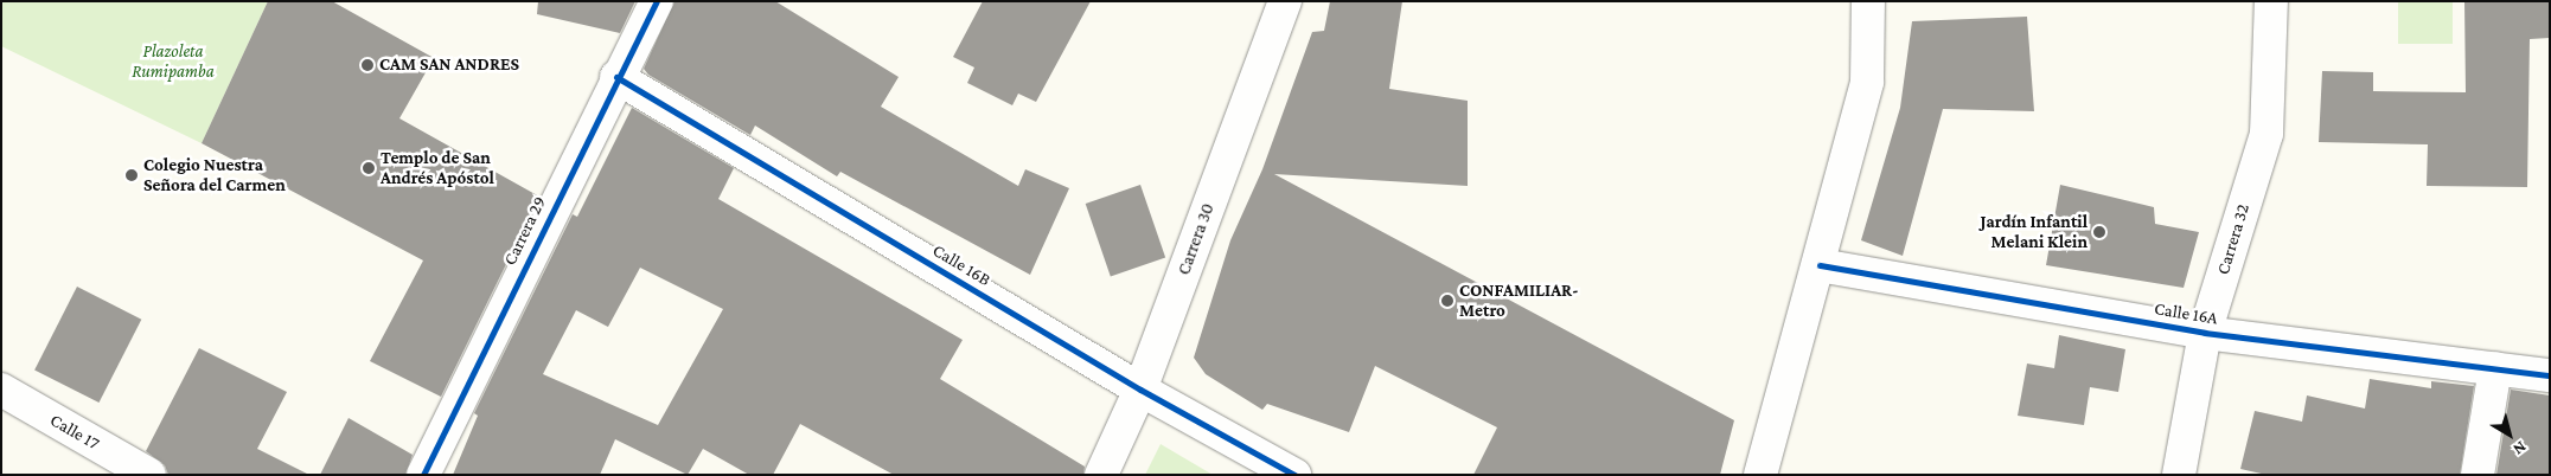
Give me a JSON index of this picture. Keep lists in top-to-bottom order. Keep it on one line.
{"streets":{"street":["Carrera 29","Carrera 30","Carrera 32","Calle 16B","Calle 16A","Calle 17"]},"crossings":[["Carrera 29","Calle 16B"],["Carrera 30","Calle 16B"],["Carrera 32","Calle 16A"]],"parks":["Plazoleta Rumipamba"],"places":["CAM SAN ANDRES","Templo de San Andrés Apóstol","Colegio Nuestra Señora del Carmen","Jardín Infantil Melani Klein","CONFAMILIAR- Metro"],"north":"bottom right"}
